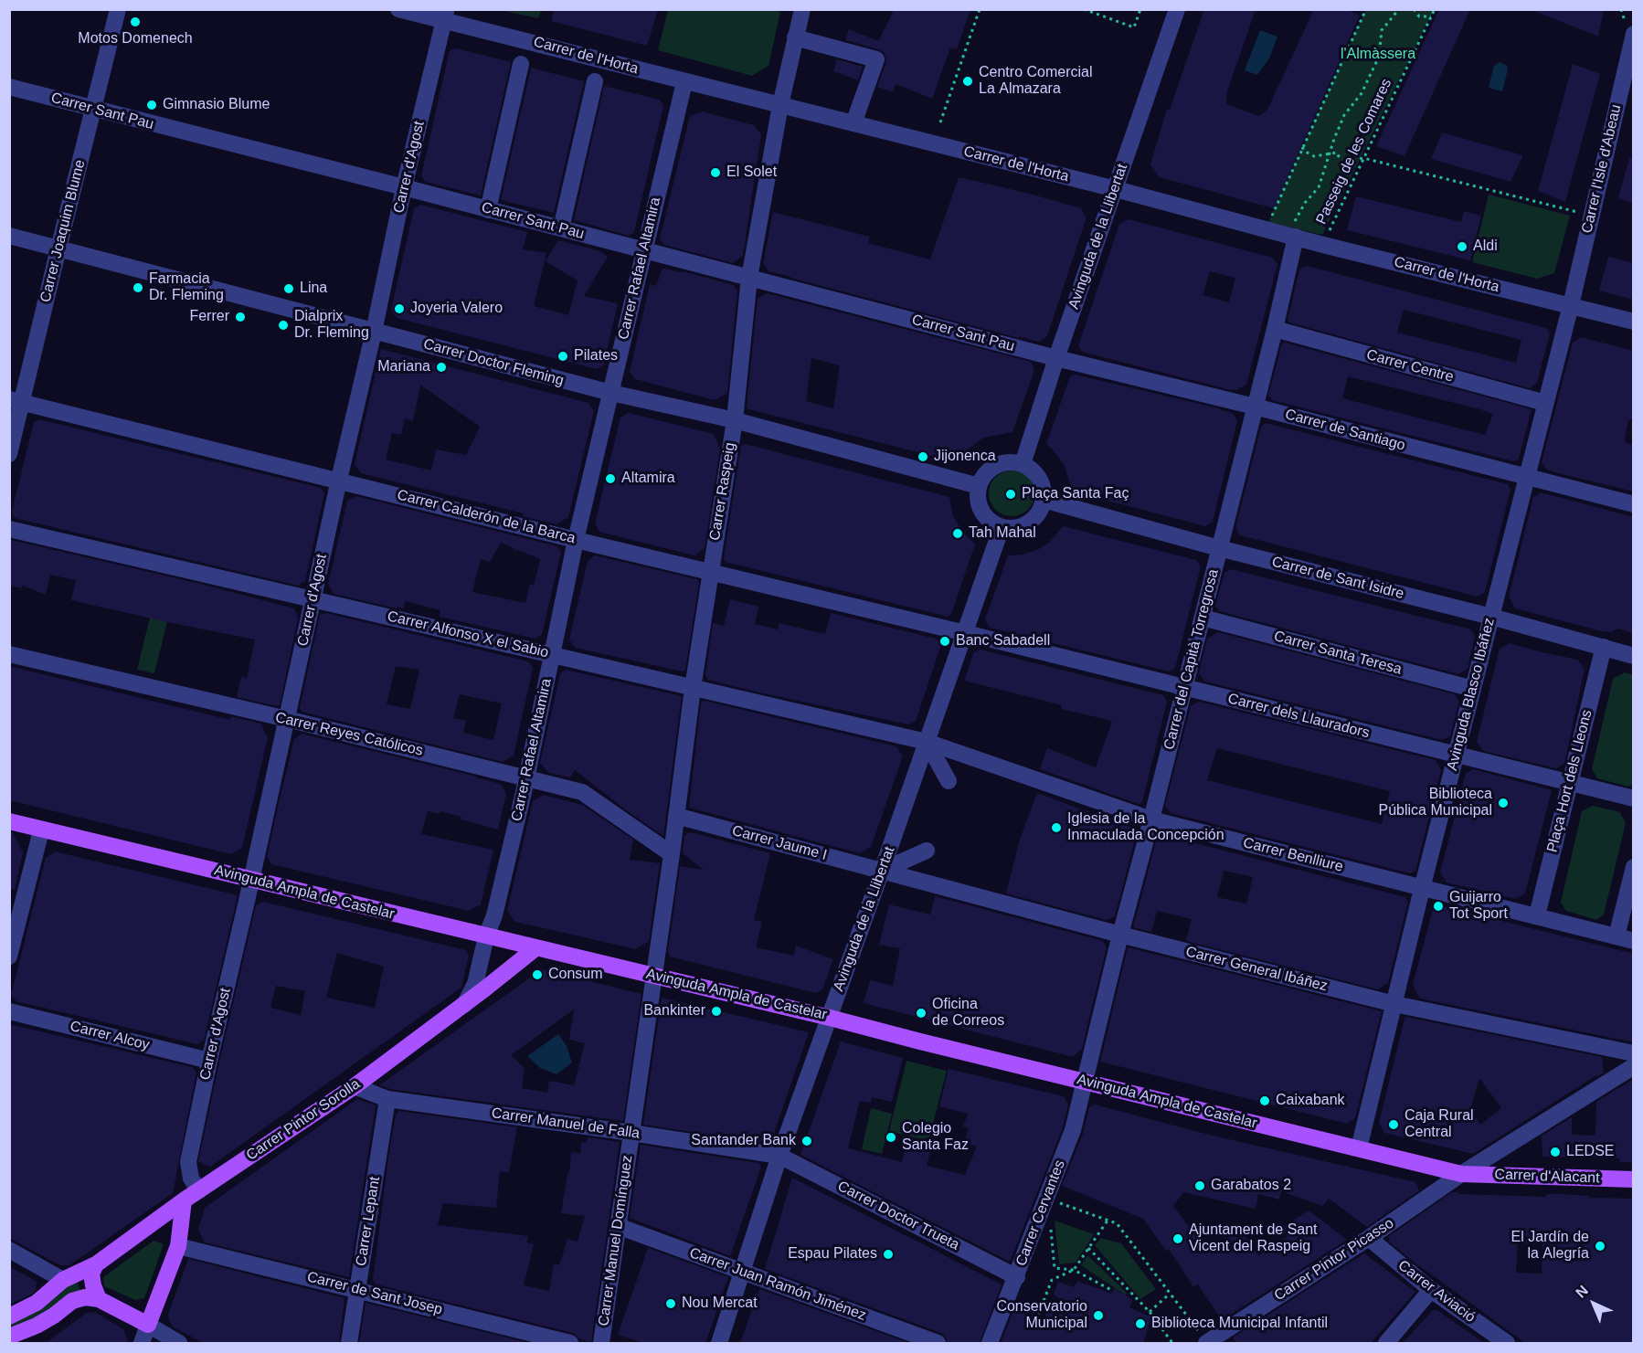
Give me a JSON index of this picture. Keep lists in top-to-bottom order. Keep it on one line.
{"streets":{"main road":["Avinguda Ampla de Castelar","Carrer Pintor Sorolla","Carrer d'Alacant"],"street":["Carrer de l'Horta","Carrer Sant Pau","Carrer d'Agost","Carrer l'Isle d'Abeau","Carrer Joaquim Blume","Avinguda de la Llibertat","Carrer Rafael Altamira","Carrer Doctor Fleming","Carrer Centre","Carrer de Santiago","Carrer Raspeig","Carrer Calderón de la Barca","Carrer de Sant Isidre","Carrer Alfonso X el Sabio","Carrer Santa Teresa","Carrer del Capità Torregrosa","Avinguda Blasco Ibáñez","Carrer dels Llauradors","Carrer Reyes Católicos","Plaça Hort dels Lleons","Carrer Jaume I","Carrer Benlliure","Carrer General Ibáñez","Carrer Alcoy","Carrer Manuel de Falla","Carrer Cervantes","Carrer Doctor Trueta","Carrer Lepant","Carrer Manuel Domínguez","Carrer Pintor Picasso","Carrer Juan Ramón Jiménez","Carrer Aviació","Carrer de Sant Josep"],"path":["Passeig de les Comares"]},"crossings":[["Carrer de l'Horta","Passeig de les Comares"],["Carrer de l'Horta","Carrer d'Agost"],["Carrer de l'Horta","Carrer l'Isle d'Abeau"],["Carrer de l'Horta","Avinguda de la Llibertat"],["Carrer de l'Horta","Carrer Rafael Altamira"],["Carrer de l'Horta","Carrer Raspeig"],["Carrer de l'Horta","Carrer del Capità Torregrosa"],["Carrer de l'Horta","Avinguda Blasco Ibáñez"],["Carrer Sant Pau","Carrer d'Agost"],["Carrer Sant Pau","Carrer Joaquim Blume"],["Carrer Sant Pau","Avinguda de la Llibertat"],["Carrer Sant Pau","Carrer Rafael Altamira"],["Carrer Sant Pau","Carrer de Santiago"],["Carrer Sant Pau","Carrer Raspeig"],["Passeig de les Comares","Carrer del Capità Torregrosa"],["Carrer d'Agost","Carrer Doctor Fleming"],["Carrer d'Agost","Carrer Calderón de la Barca"],["Carrer d'Agost","Carrer Alfonso X el Sabio"],["Carrer d'Agost","Carrer Reyes Católicos"],["Carrer d'Agost","Avinguda Ampla de Castelar"],["Carrer d'Agost","Carrer Alcoy"],["Carrer d'Agost","Carrer Pintor Sorolla"],["Carrer l'Isle d'Abeau","Avinguda Blasco Ibáñez"],["Carrer Joaquim Blume","Carrer Doctor Fleming"],["Carrer Joaquim Blume","Carrer Calderón de la Barca"],["Avinguda de la Llibertat","Carrer Doctor Fleming"],["Avinguda de la Llibertat","Carrer de Santiago"],["Avinguda de la Llibertat","Carrer Calderón de la Barca"],["Avinguda de la Llibertat","Carrer de Sant Isidre"],["Avinguda de la Llibertat","Carrer Alfonso X el Sabio"],["Avinguda de la Llibertat","Carrer dels Llauradors"],["Avinguda de la Llibertat","Carrer Jaume I"],["Avinguda de la Llibertat","Carrer Benlliure"],["Avinguda de la Llibertat","Avinguda Ampla de Castelar"],["Avinguda de la Llibertat","Carrer General Ibáñez"],["Avinguda de la Llibertat","Carrer Manuel de Falla"],["Avinguda de la Llibertat","Carrer Doctor Trueta"],["Avinguda de la Llibertat","Carrer Juan Ramón Jiménez"],["Carrer Rafael Altamira","Carrer Doctor Fleming"],["Carrer Rafael Altamira","Carrer Calderón de la Barca"],["Carrer Rafael Altamira","Carrer Alfonso X el Sabio"],["Carrer Rafael Altamira","Carrer Reyes Católicos"],["Carrer Rafael Altamira","Avinguda Ampla de Castelar"],["Carrer Rafael Altamira","Carrer Pintor Sorolla"],["Carrer Doctor Fleming","Carrer Raspeig"],["Carrer Doctor Fleming","Carrer de Sant Isidre"],["Carrer Centre","Carrer del Capità Torregrosa"],["Carrer Centre","Avinguda Blasco Ibáñez"],["Carrer de Santiago","Carrer del Capità Torregrosa"],["Carrer de Santiago","Avinguda Blasco Ibáñez"],["Carrer Raspeig","Carrer Calderón de la Barca"],["Carrer Raspeig","Carrer Alfonso X el Sabio"],["Carrer Raspeig","Carrer Reyes Católicos"],["Carrer Raspeig","Carrer Jaume I"],["Carrer Raspeig","Avinguda Ampla de Castelar"],["Carrer Raspeig","Carrer Manuel Domínguez"],["Carrer Calderón de la Barca","Carrer dels Llauradors"],["Carrer de Sant Isidre","Carrer del Capità Torregrosa"],["Carrer de Sant Isidre","Avinguda Blasco Ibáñez"],["Carrer de Sant Isidre","Plaça Hort dels Lleons"],["Carrer Alfonso X el Sabio","Carrer Benlliure"],["Carrer Santa Teresa","Carrer del Capità Torregrosa"],["Carrer Santa Teresa","Avinguda Blasco Ibáñez"],["Carrer del Capità Torregrosa","Carrer dels Llauradors"],["Carrer del Capità Torregrosa","Carrer Benlliure"],["Carrer del Capità Torregrosa","Avinguda Ampla de Castelar"],["Carrer del Capità Torregrosa","Carrer General Ibáñez"],["Carrer del Capità Torregrosa","Carrer Cervantes"],["Avinguda Blasco Ibáñez","Carrer dels Llauradors"],["Avinguda Blasco Ibáñez","Carrer Benlliure"],["Avinguda Blasco Ibáñez","Avinguda Ampla de Castelar"],["Avinguda Blasco Ibáñez","Carrer General Ibáñez"],["Carrer dels Llauradors","Plaça Hort dels Lleons"],["Plaça Hort dels Lleons","Carrer Benlliure"],["Carrer Jaume I","Carrer General Ibáñez"],["Avinguda Ampla de Castelar","Carrer Pintor Sorolla"],["Avinguda Ampla de Castelar","Carrer d'Alacant"],["Avinguda Ampla de Castelar","Carrer Cervantes"],["Avinguda Ampla de Castelar","Carrer Manuel Domínguez"],["Avinguda Ampla de Castelar","Carrer Pintor Picasso"],["Carrer Pintor Sorolla","Carrer Manuel de Falla"],["Carrer Manuel de Falla","Carrer Doctor Trueta"],["Carrer Manuel de Falla","Carrer Lepant"],["Carrer Manuel de Falla","Carrer Manuel Domínguez"],["Carrer d'Alacant","Carrer Pintor Picasso"],["Carrer Cervantes","Carrer Doctor Trueta"],["Carrer Lepant","Carrer de Sant Josep"],["Carrer Manuel Domínguez","Carrer Juan Ramón Jiménez"],["Carrer Pintor Picasso","Carrer Aviació"]],"parks":["l'Almàssera"],"places":["Motos Domenech","Centro Comercial La Almazara","Gimnasio Blume","El Solet","Aldi","Farmacia Dr. Fleming","Lina","Joyeria Valero","Ferrer","Dialprix Dr. Fleming","Pilates","Mariana","Jijonenca","Altamira","Plaça Santa Faç","Tah Mahal","Banc Sabadell","Biblioteca Pública Municipal","Iglesia de la Inmaculada Concepción","Guijarro Tot Sport","Consum","Bankinter","Oficina de Correos","Caixabank","Caja Rural Central","Colegio Santa Faz","Santander Bank","LEDSE","Garabatos 2","Ajuntament de Sant Vicent del Raspeig","El Jardín de la Alegría","Espau Pilates","Nou Mercat","Conservatorio Municipal","Biblioteca Municipal Infantil"],"north":"top left"}
